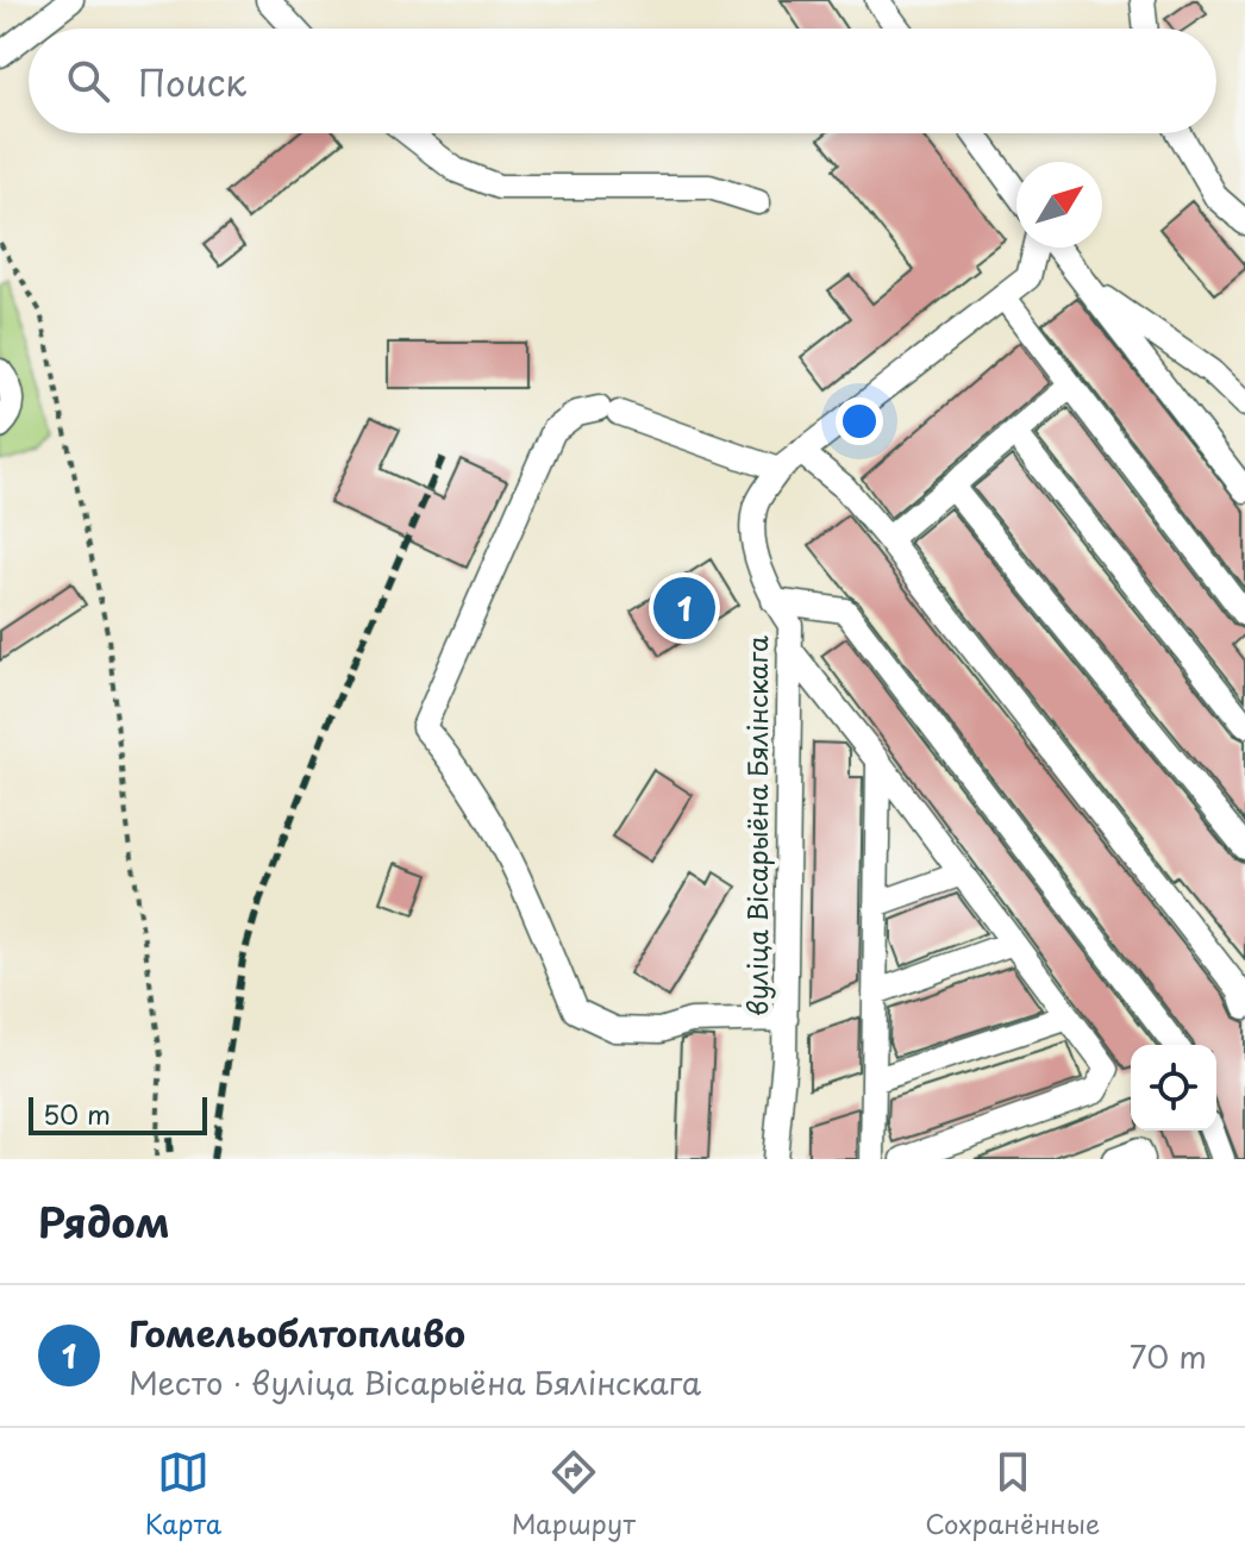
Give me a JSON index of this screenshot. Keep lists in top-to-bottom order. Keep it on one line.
{"streets":{"street":["вуліца Вісарыёна Бялінскага"]},"scale_bar":"50 m","north":"top right","page":{"search":"Поиск","pins":"1","scale":"50 m","heading":"Рядом","list":[{"mark":"1","name":"Гомельоблтопливо","note":"Место · вуліца Вісарыёна Бялінскага","value":"70 m"}],"nav":["Карта","Маршрут","Сохранённые"]}}
